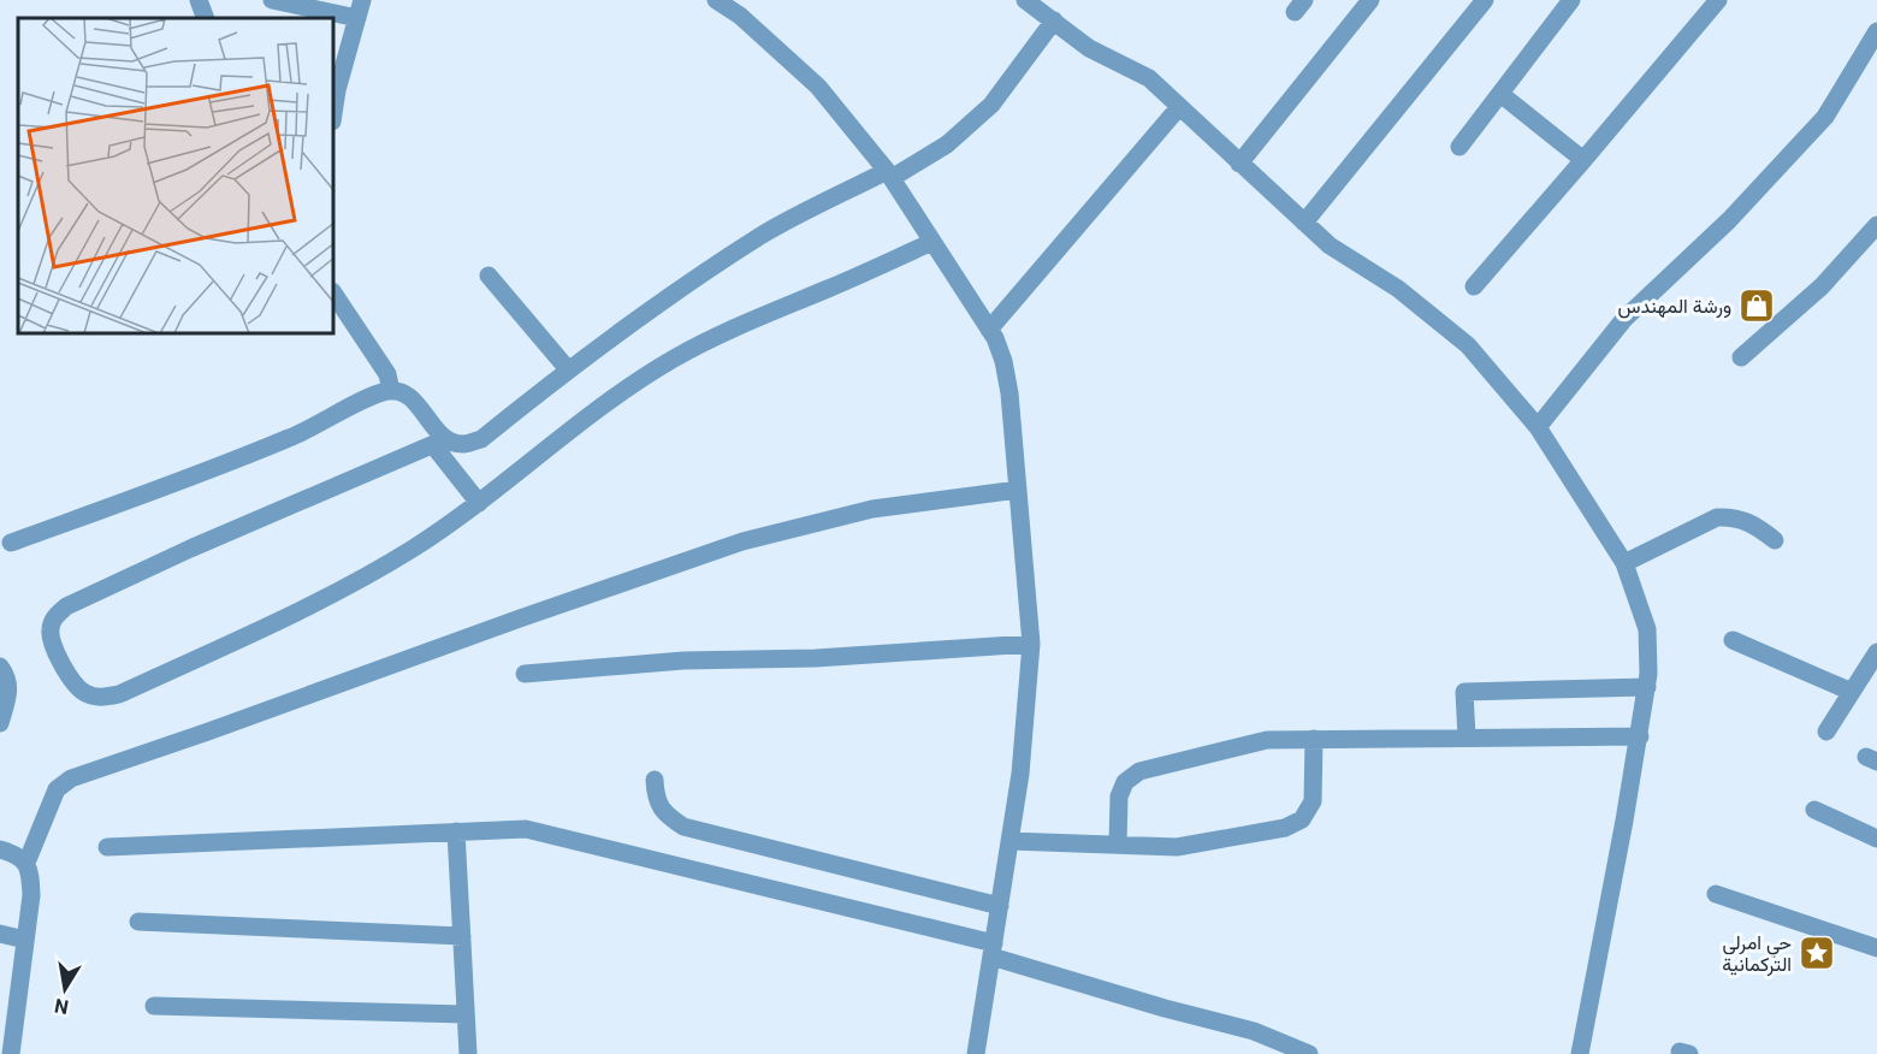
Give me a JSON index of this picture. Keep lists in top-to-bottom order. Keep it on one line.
{"places":{"shop":["ورشة المهندس"],"place":["حي امرلي التركمانية"]},"north":"bottom"}
